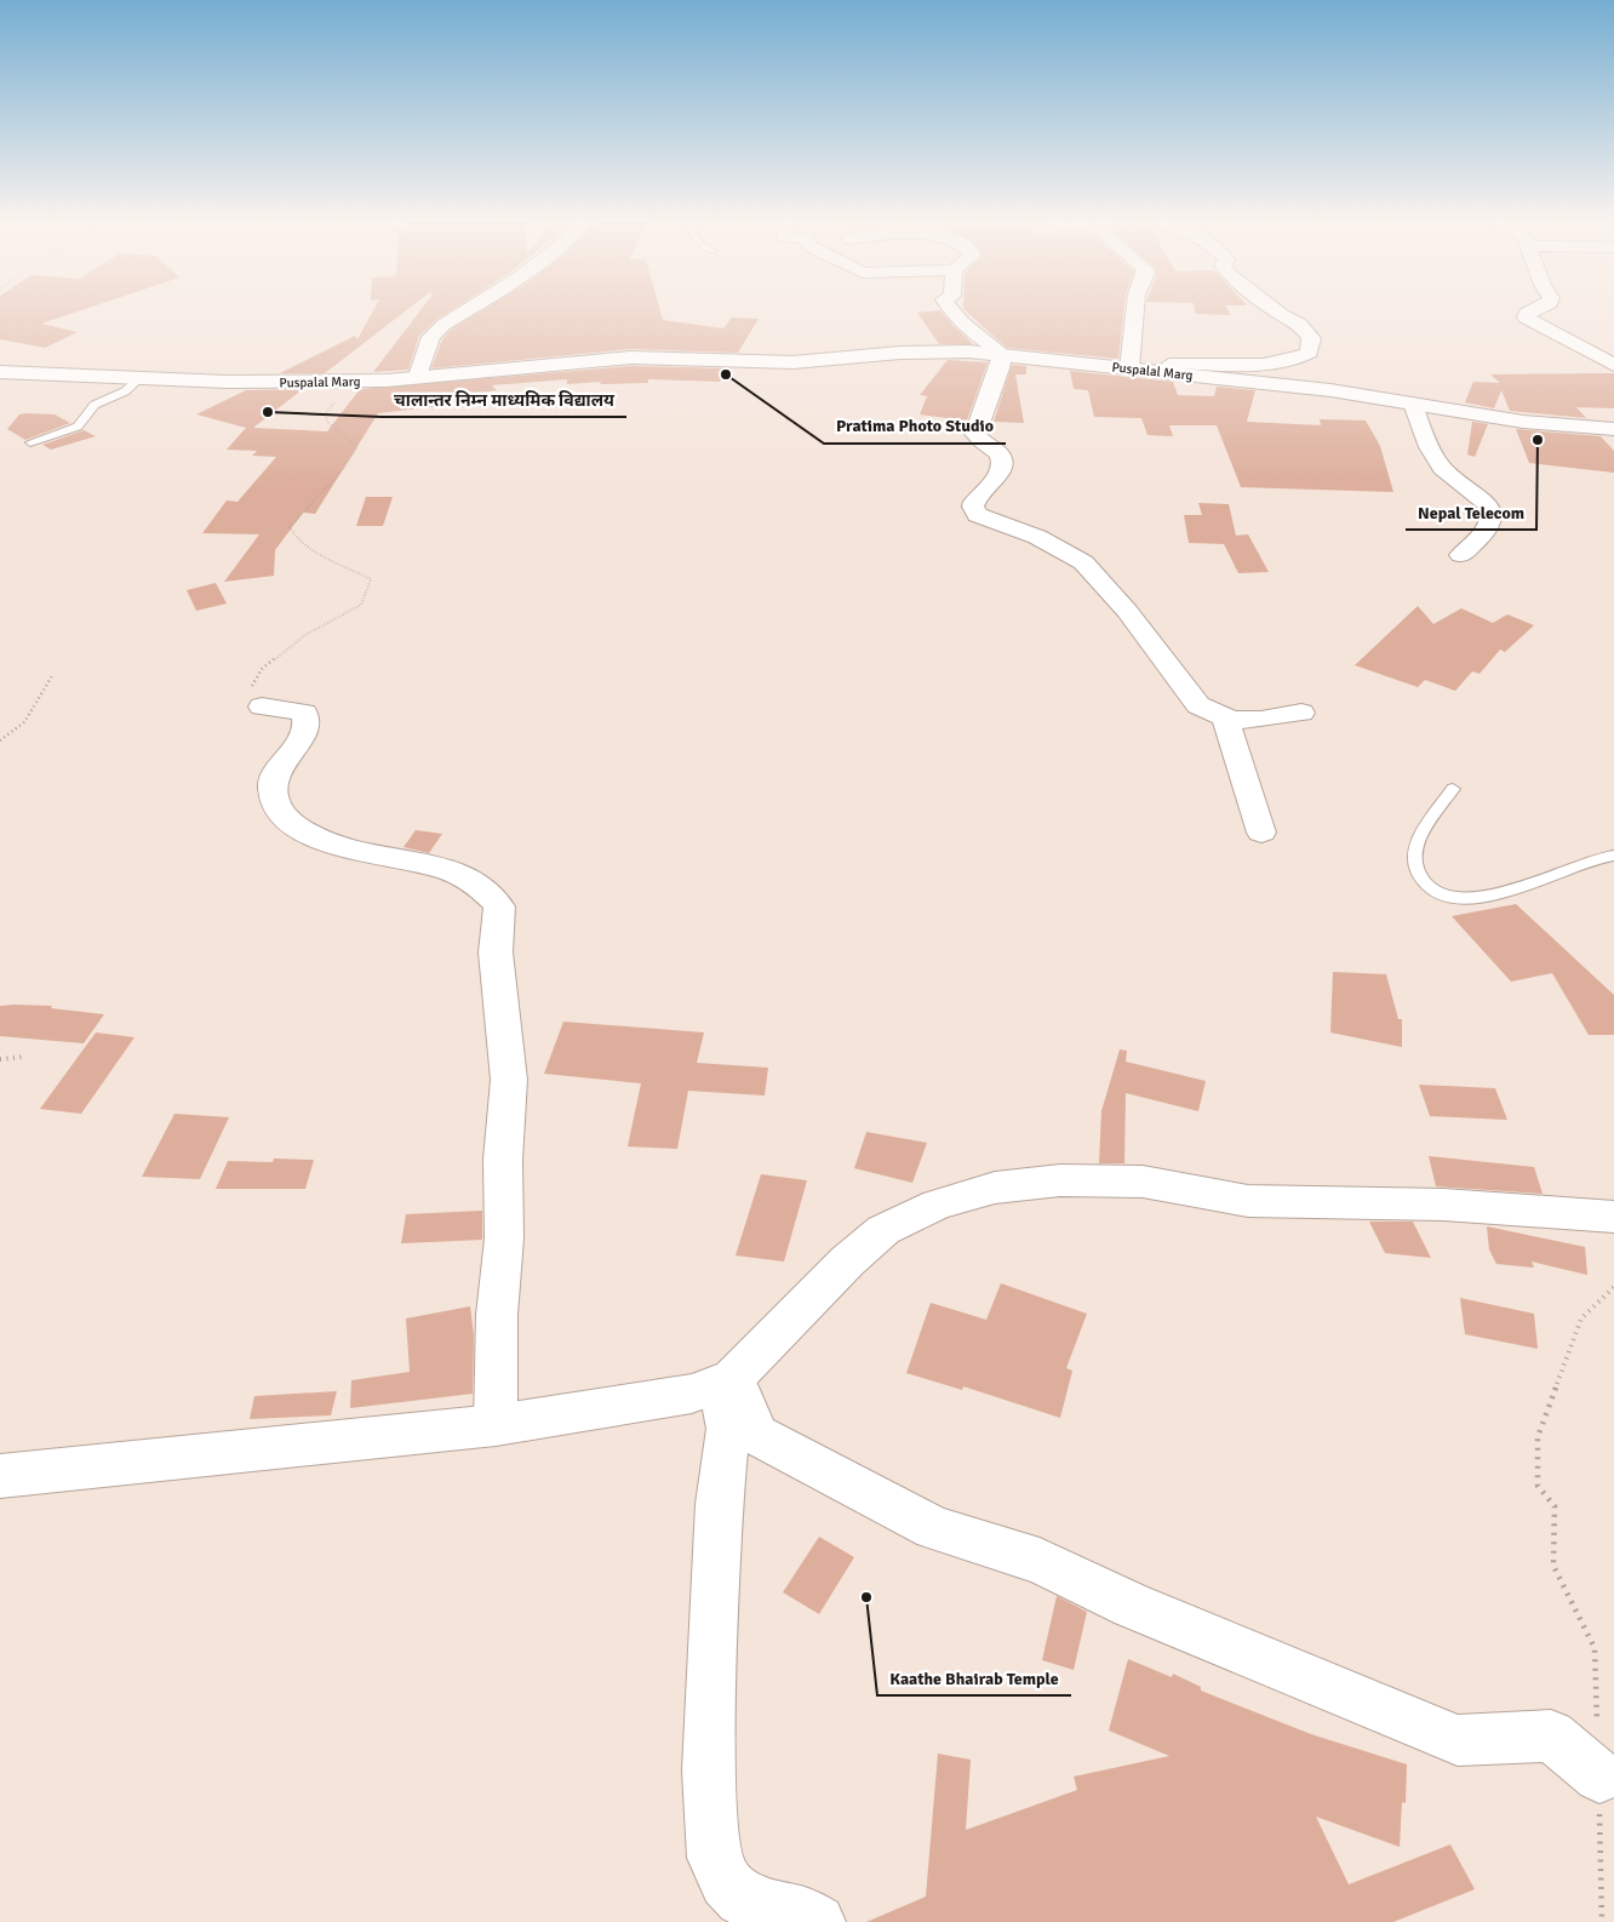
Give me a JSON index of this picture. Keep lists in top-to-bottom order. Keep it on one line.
{"streets":{"street":["Puspalal Marg"]},"places":["Pratima Photo Studio","चालान्तर निम्न माध्यमिक विद्यालय","Nepal Telecom","Kaathe Bhairab Temple"]}
